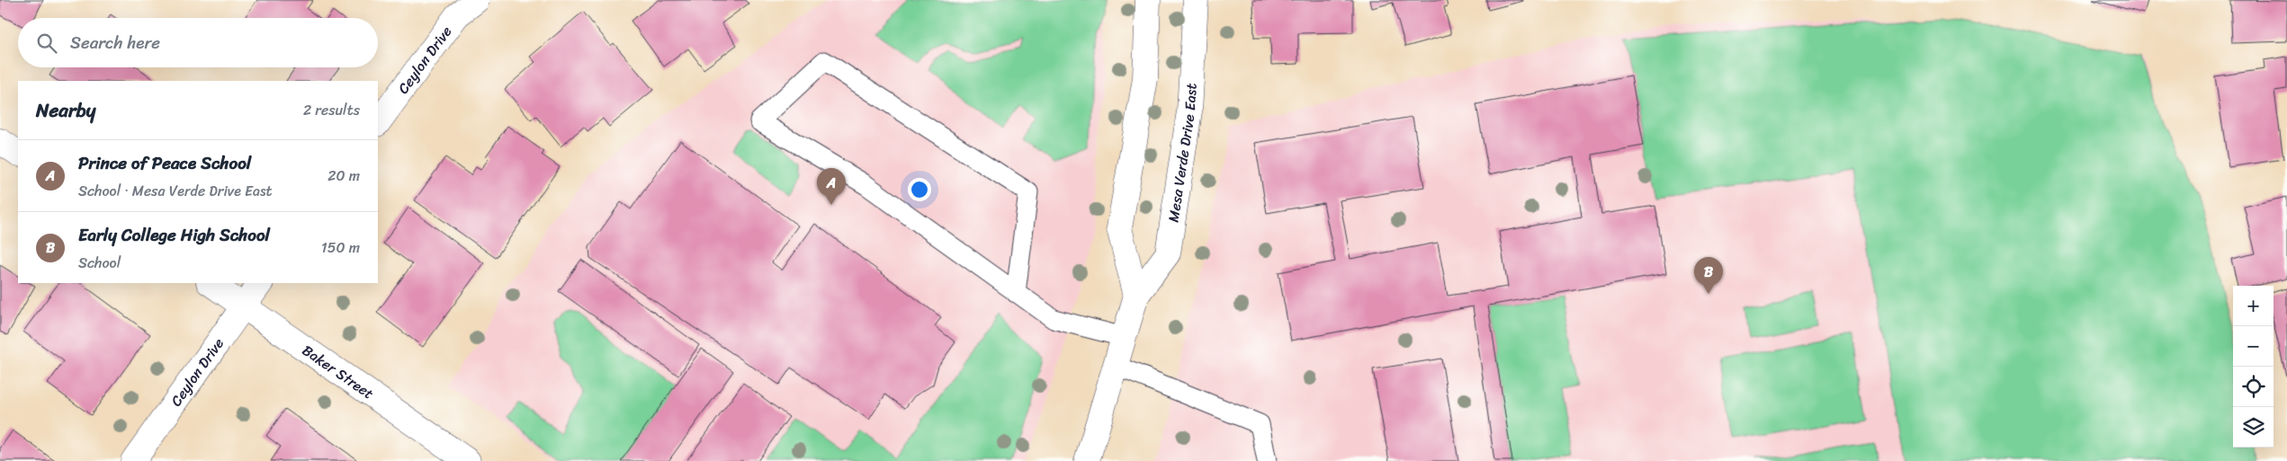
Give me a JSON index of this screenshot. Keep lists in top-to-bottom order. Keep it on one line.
{"streets":{"street":["Ceylon Drive","Mesa Verde Drive East","Baker Street"]},"crossings":[["Ceylon Drive","Baker Street"]],"page":{"search":"Search here","heading":["Nearby","2 results"],"list":[{"mark":"A","name":"Prince of Peace School","note":"School · Mesa Verde Drive East","value":"20 m"},{"mark":"B","name":"Early College High School","note":"School","value":"150 m"}],"pins":["A","B"],"map_buttons":["+","−"]}}
